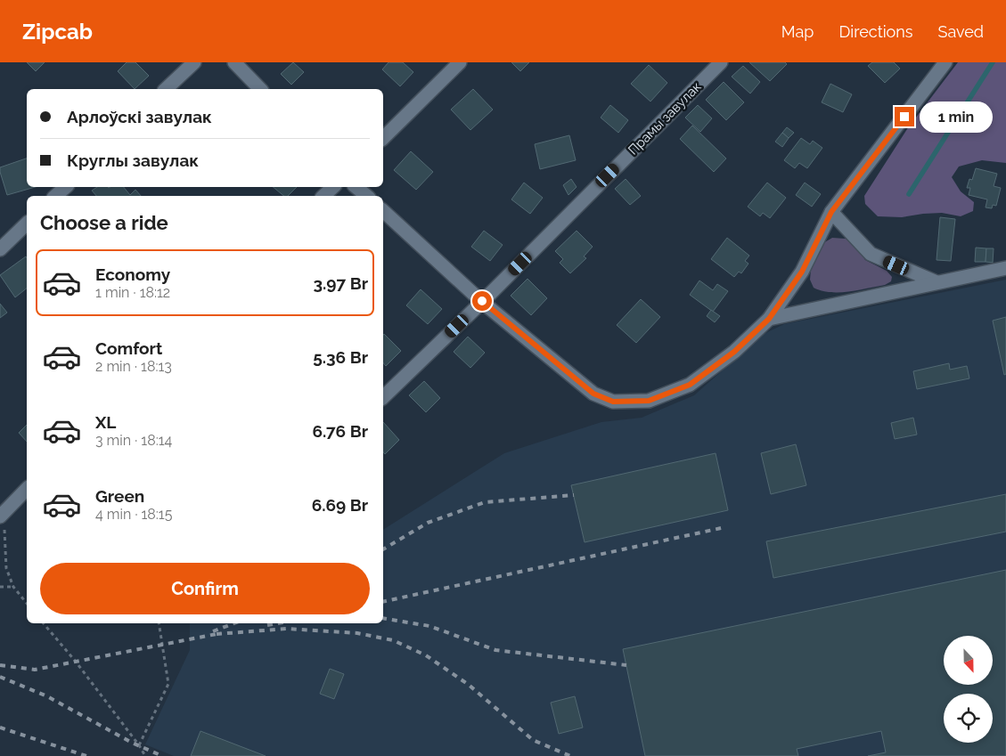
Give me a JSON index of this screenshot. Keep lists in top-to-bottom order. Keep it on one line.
{"streets":{"street":["Прамы завулак"]},"north":"bottom","page":{"header":"Zipcab","nav":["Map","Directions","Saved"],"banner":["Арлоўскі завулак","Круглы завулак"],"bubble":"1 min","heading":"Choose a ride","list":[{"name":"Economy","note":"1 min · 18:12","value":"3.97 Br"},{"name":"Comfort","note":"2 min · 18:13","value":"5.36 Br"},{"name":"XL","note":"3 min · 18:14","value":"6.76 Br"},{"name":"Green","note":"4 min · 18:15","value":"6.69 Br"}],"buttons":"Confirm"}}
